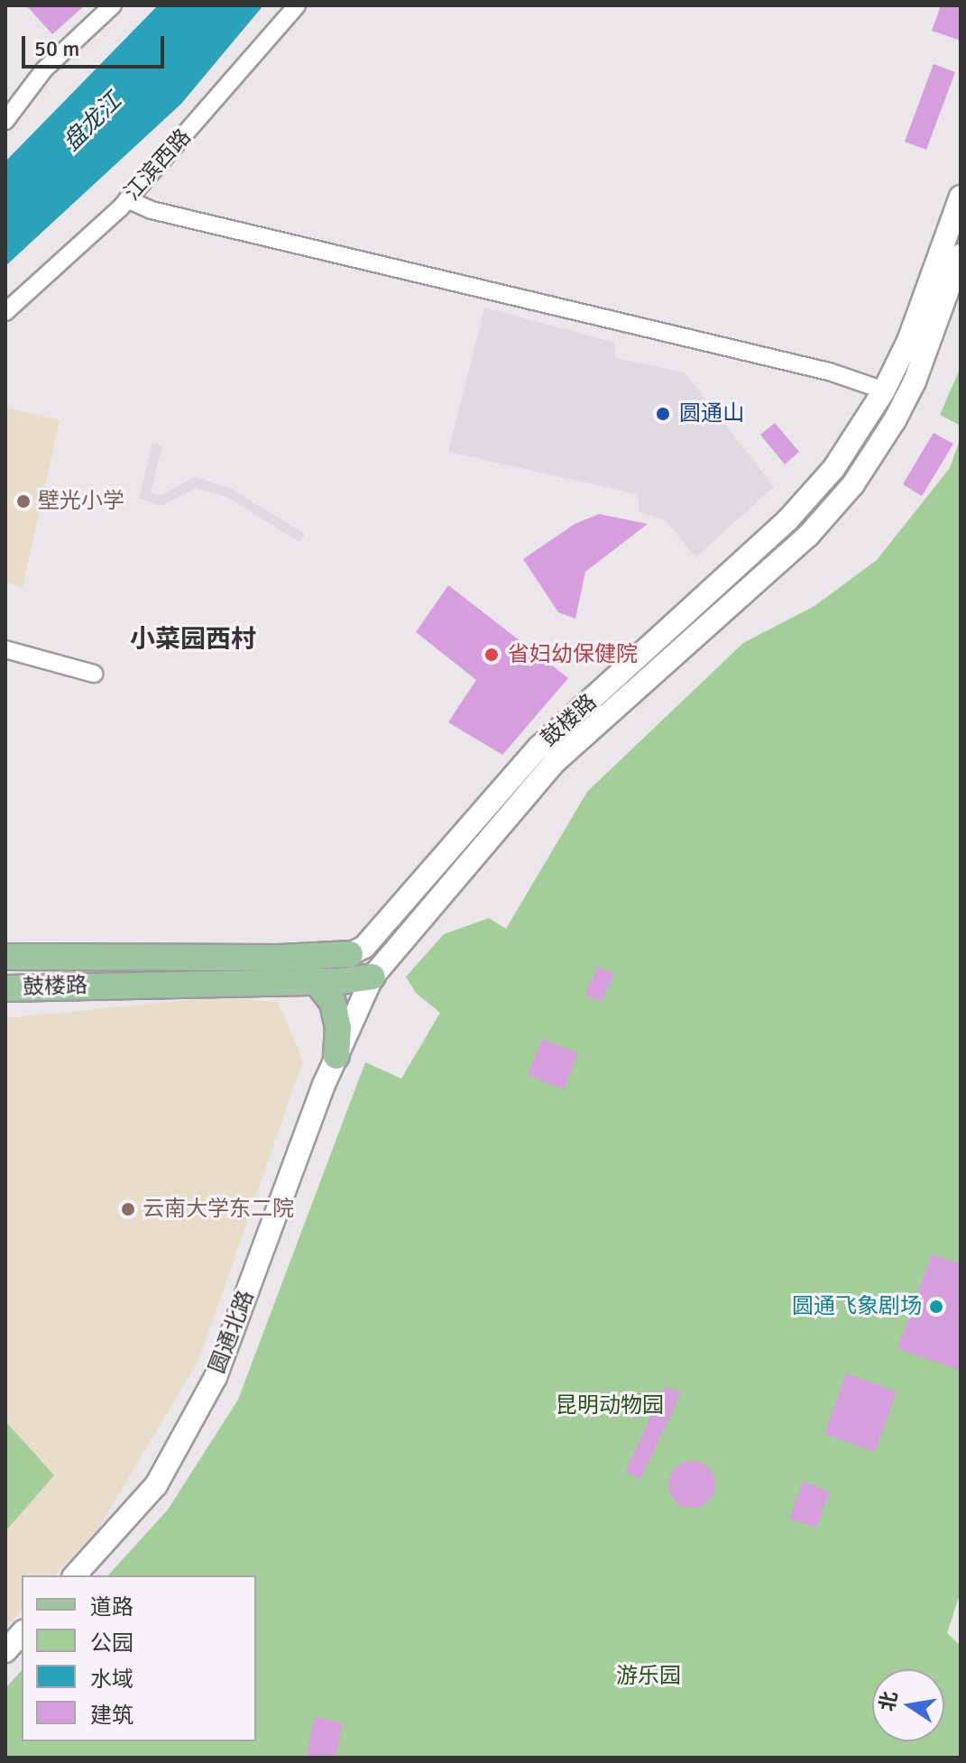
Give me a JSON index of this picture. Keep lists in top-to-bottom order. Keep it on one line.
{"streets":{"main road":["鼓楼路","圆通北路"],"street":["江滨西路"]},"crossings":[["鼓楼路","圆通北路"]],"districts":["小菜园西村"],"water":["盘龙江"],"parks":["昆明动物园","游乐园"],"places":["圆通山","壁光小学","省妇幼保健院","云南大学东二院","圆通飞象剧场"],"legend":["道路","公园","水域","建筑"],"scale_bar":"50 m","north":"left"}
